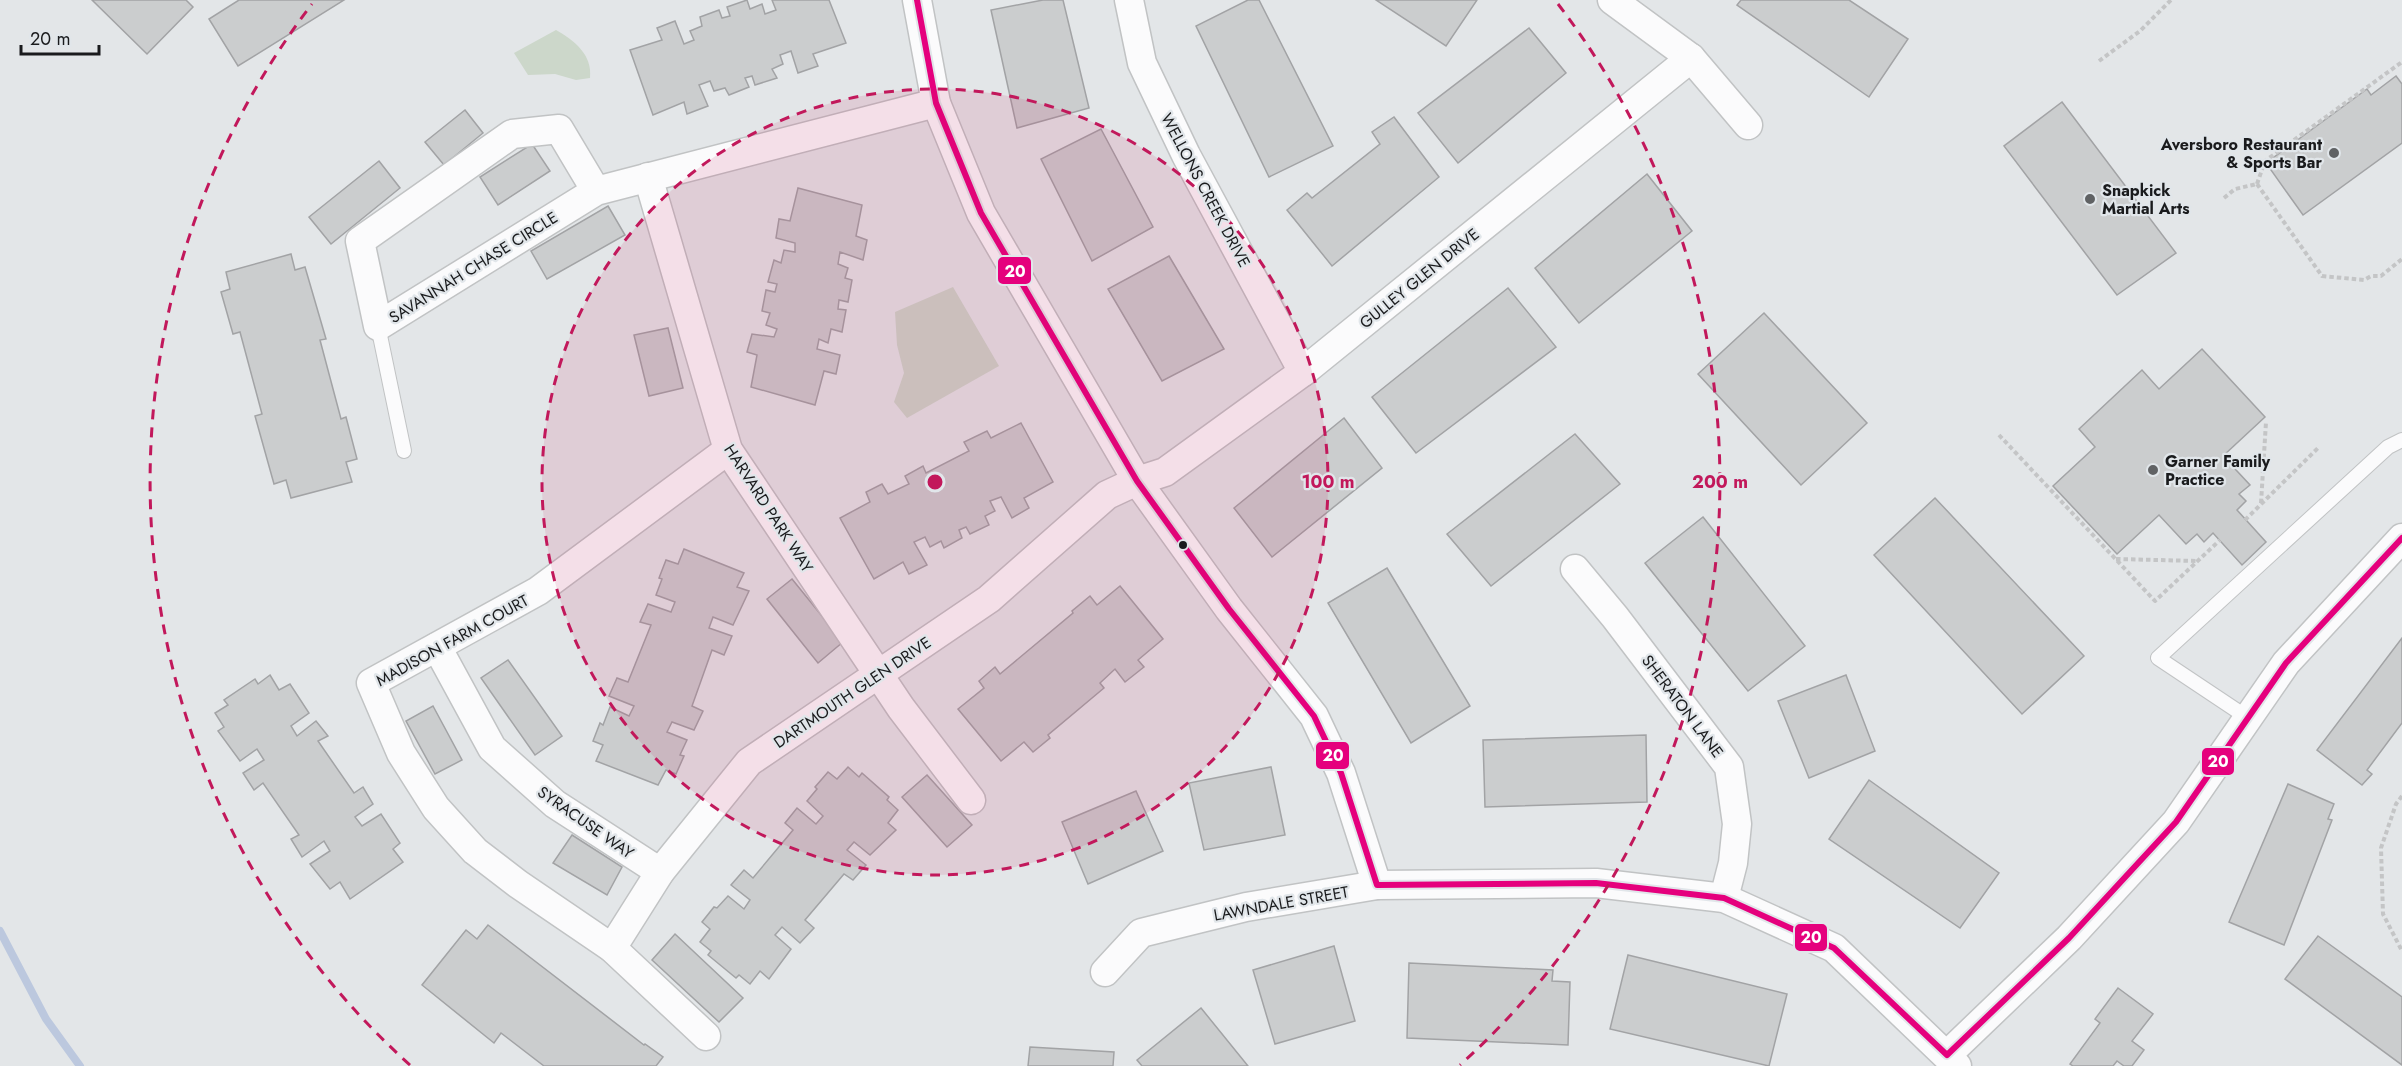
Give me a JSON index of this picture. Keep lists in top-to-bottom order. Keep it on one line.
{"streets":{"street":["WELLONS CREEK DRIVE","SAVANNAH CHASE CIRCLE","GULLEY GLEN DRIVE","HARVARD PARK WAY","MADISON FARM COURT","DARTMOUTH GLEN DRIVE","SHERATON LANE","SYRACUSE WAY","LAWNDALE STREET"]},"crossings":[["WELLONS CREEK DRIVE","GULLEY GLEN DRIVE"],["SAVANNAH CHASE CIRCLE","HARVARD PARK WAY"],["GULLEY GLEN DRIVE","DARTMOUTH GLEN DRIVE"],["HARVARD PARK WAY","MADISON FARM COURT"],["HARVARD PARK WAY","DARTMOUTH GLEN DRIVE"],["MADISON FARM COURT","DARTMOUTH GLEN DRIVE"],["MADISON FARM COURT","SYRACUSE WAY"],["DARTMOUTH GLEN DRIVE","SYRACUSE WAY"],["SHERATON LANE","LAWNDALE STREET"]],"places":["Aversboro Restaurant & Sports Bar","Snapkick Martial Arts","Garner Family Practice"],"lines":["transit line 20"],"scale_bar":"20 m","rings":["100 m","200 m"]}
